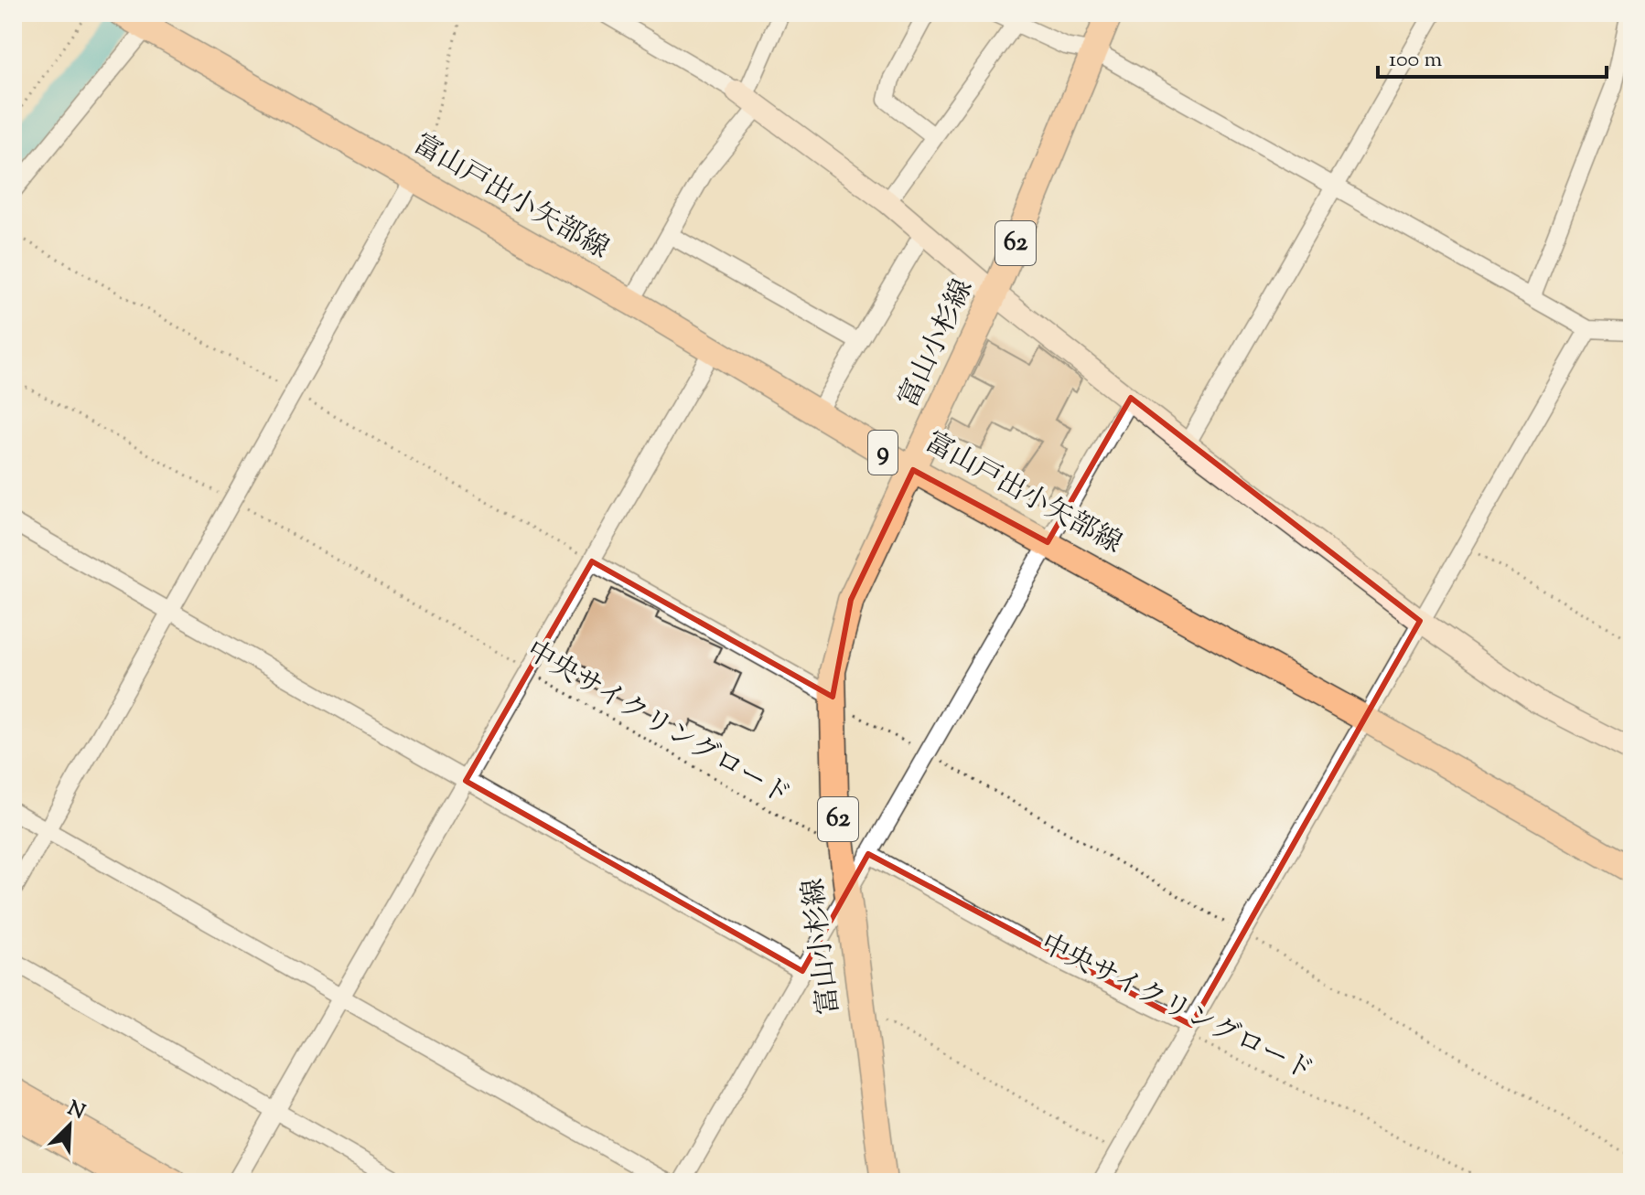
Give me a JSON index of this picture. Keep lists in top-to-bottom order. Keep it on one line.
{"streets":{"main road":["富山戸出小矢部線","62","富山小杉線","9"],"path":["中央サイクリングロード"]},"crossings":[["富山戸出小矢部線","富山小杉線"],["富山小杉線","中央サイクリングロード"]],"scale_bar":"100 m","north":"top right"}
